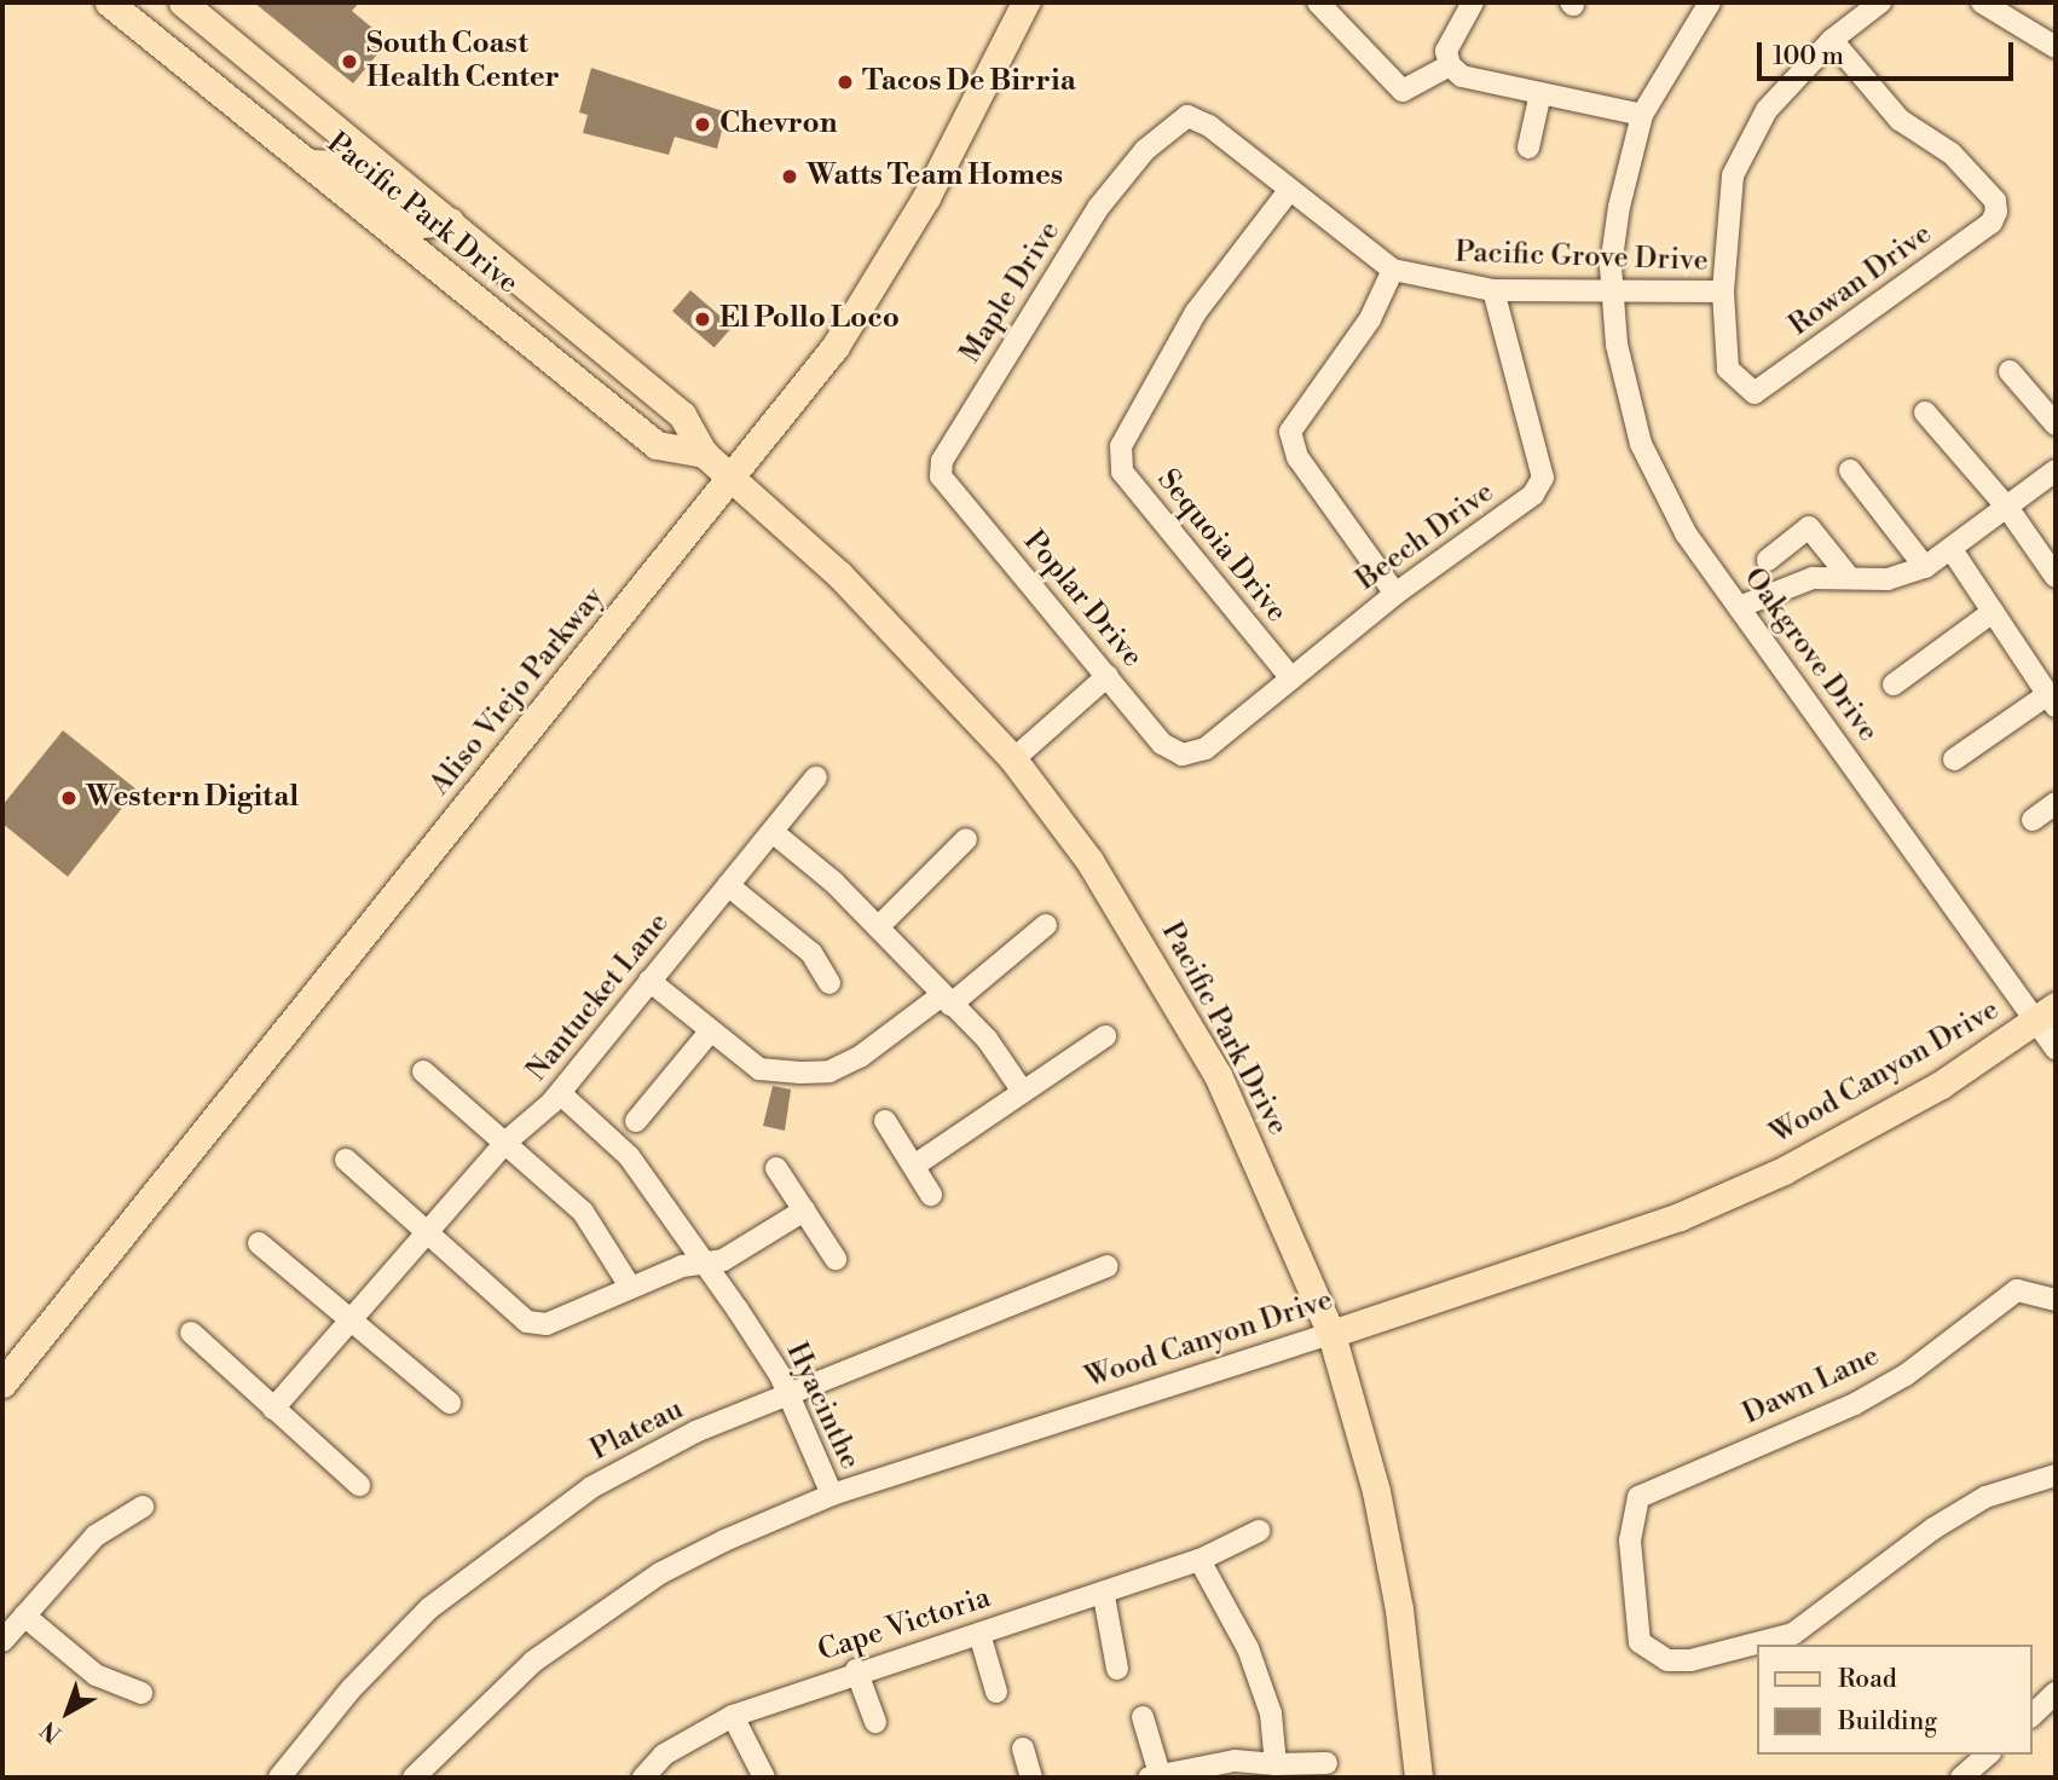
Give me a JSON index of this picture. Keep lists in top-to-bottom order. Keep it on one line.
{"streets":{"main road":["Pacific Park Drive","Aliso Viejo Parkway","Wood Canyon Drive"],"street":["Pacific Grove Drive","Rowan Drive","Maple Drive","Beech Drive","Sequoia Drive","Poplar Drive","Oakgrove Drive","Nantucket Lane","Dawn Lane","Hyacinthe","Plateau","Cape Victoria"]},"crossings":[["Pacific Park Drive","Aliso Viejo Parkway"],["Pacific Park Drive","Wood Canyon Drive"],["Pacific Grove Drive","Rowan Drive"],["Pacific Grove Drive","Maple Drive"],["Pacific Grove Drive","Beech Drive"],["Pacific Grove Drive","Sequoia Drive"],["Pacific Grove Drive","Oakgrove Drive"],["Maple Drive","Poplar Drive"],["Beech Drive","Sequoia Drive"],["Beech Drive","Poplar Drive"],["Oakgrove Drive","Wood Canyon Drive"],["Nantucket Lane","Hyacinthe"],["Wood Canyon Drive","Hyacinthe"],["Hyacinthe","Plateau"]],"places":["South Coast Health Center","Tacos De Birria","Chevron","Watts Team Homes","El Pollo Loco","Western Digital"],"legend":["Road","Building"],"scale_bar":"100 m","north":"bottom left"}
